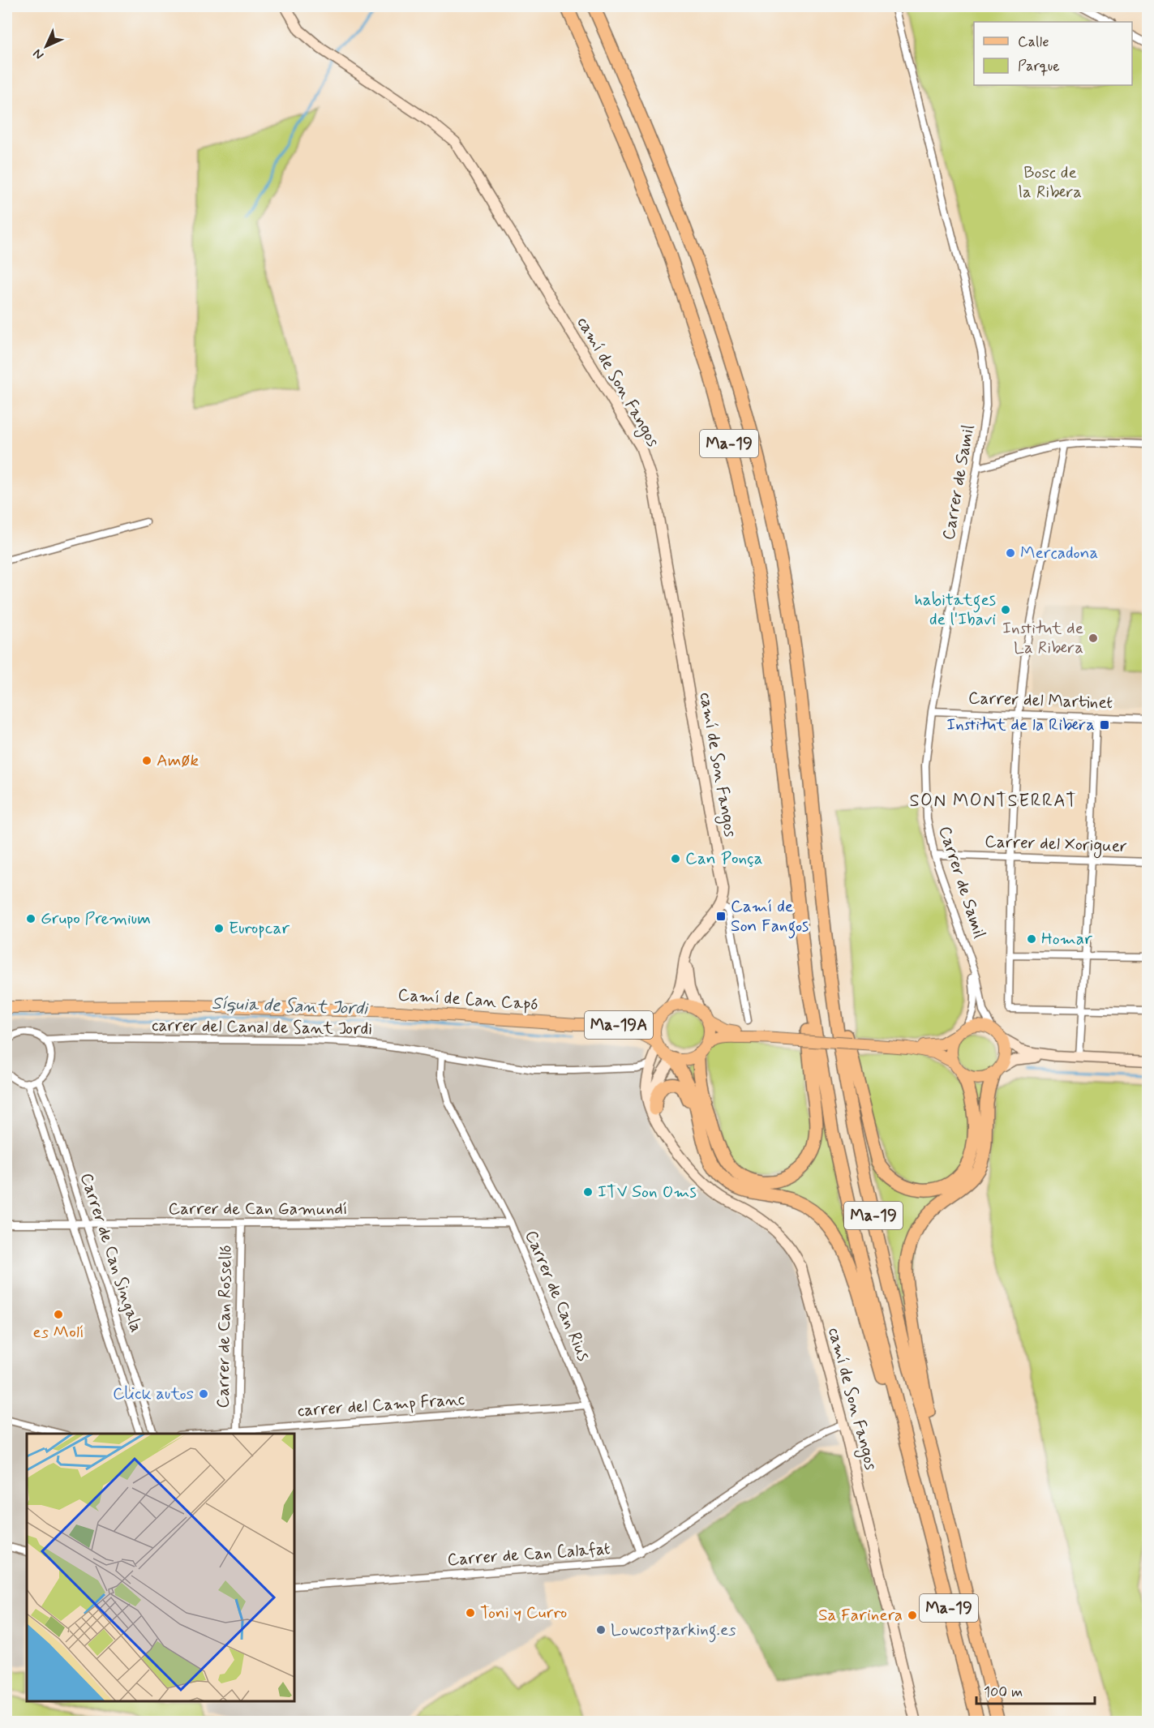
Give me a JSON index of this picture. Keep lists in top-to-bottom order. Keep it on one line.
{"streets":{"highway":["Ma-19"],"main road":["Camí de Can Capó","Ma-19A"],"street":["camí de Son Fangos","Carrer de Samil","Carrer del Martinet","Carrer del Xoriguer","carrer del Canal de Sant Jordi","Carrer de Can Gamundí","Carrer de Can Singala","Carrer de Can Rius","Carrer de Can Rosselló","carrer del Camp Franc","Carrer de Can Calafat"]},"crossings":[["camí de Son Fangos","Carrer de Can Calafat"],["Carrer de Samil","Carrer del Martinet"],["Carrer de Samil","Carrer del Xoriguer"],["carrer del Canal de Sant Jordi","Carrer de Can Rius"],["Carrer de Can Gamundí","Carrer de Can Singala"],["Carrer de Can Gamundí","Carrer de Can Rius"],["Carrer de Can Gamundí","Carrer de Can Rosselló"],["Carrer de Can Rius","carrer del Camp Franc"],["Carrer de Can Rius","Carrer de Can Calafat"],["Carrer de Can Rosselló","carrer del Camp Franc"]],"districts":["SON MONTSERRAT"],"water":["Síquia de Sant Jordi"],"parks":["Bosc de la Ribera"],"places":{"other":["Mercadona","habitatges de l'Ibavi","Institut de La Ribera","Amøk","Can Ponça","Grupo Premium","Europcar","Homar","ITV Son Oms","es Molí","Click autos","Toni y Curro","Sa Farinera","Lowcostparking.es"],"transit":["Institut de la Ribera","Camí de Son Fangos"]},"legend":["Calle","Parque"],"scale_bar":"100 m","north":"bottom left"}
